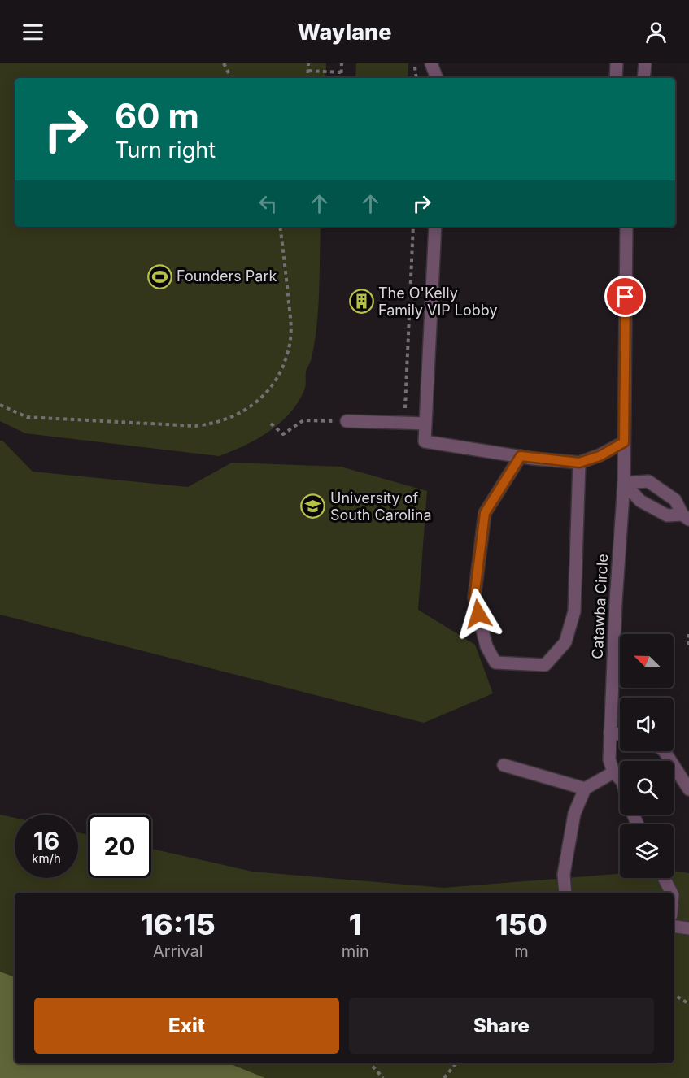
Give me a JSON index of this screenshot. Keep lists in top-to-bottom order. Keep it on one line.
{"streets":{"street":["Catawba Circle"]},"places":{"sports":["Founders Park"],"building":["The O'Kelly Family VIP Lobby"],"school or university":["University of South Carolina"]},"north":"top left","page":{"header":"Waylane","turn":["60 m","Turn right"],"speed":"16 km/h","limit":"20","eta":["16:15","Arrival","1","min","150","m"],"buttons":["Exit","Share"]}}
